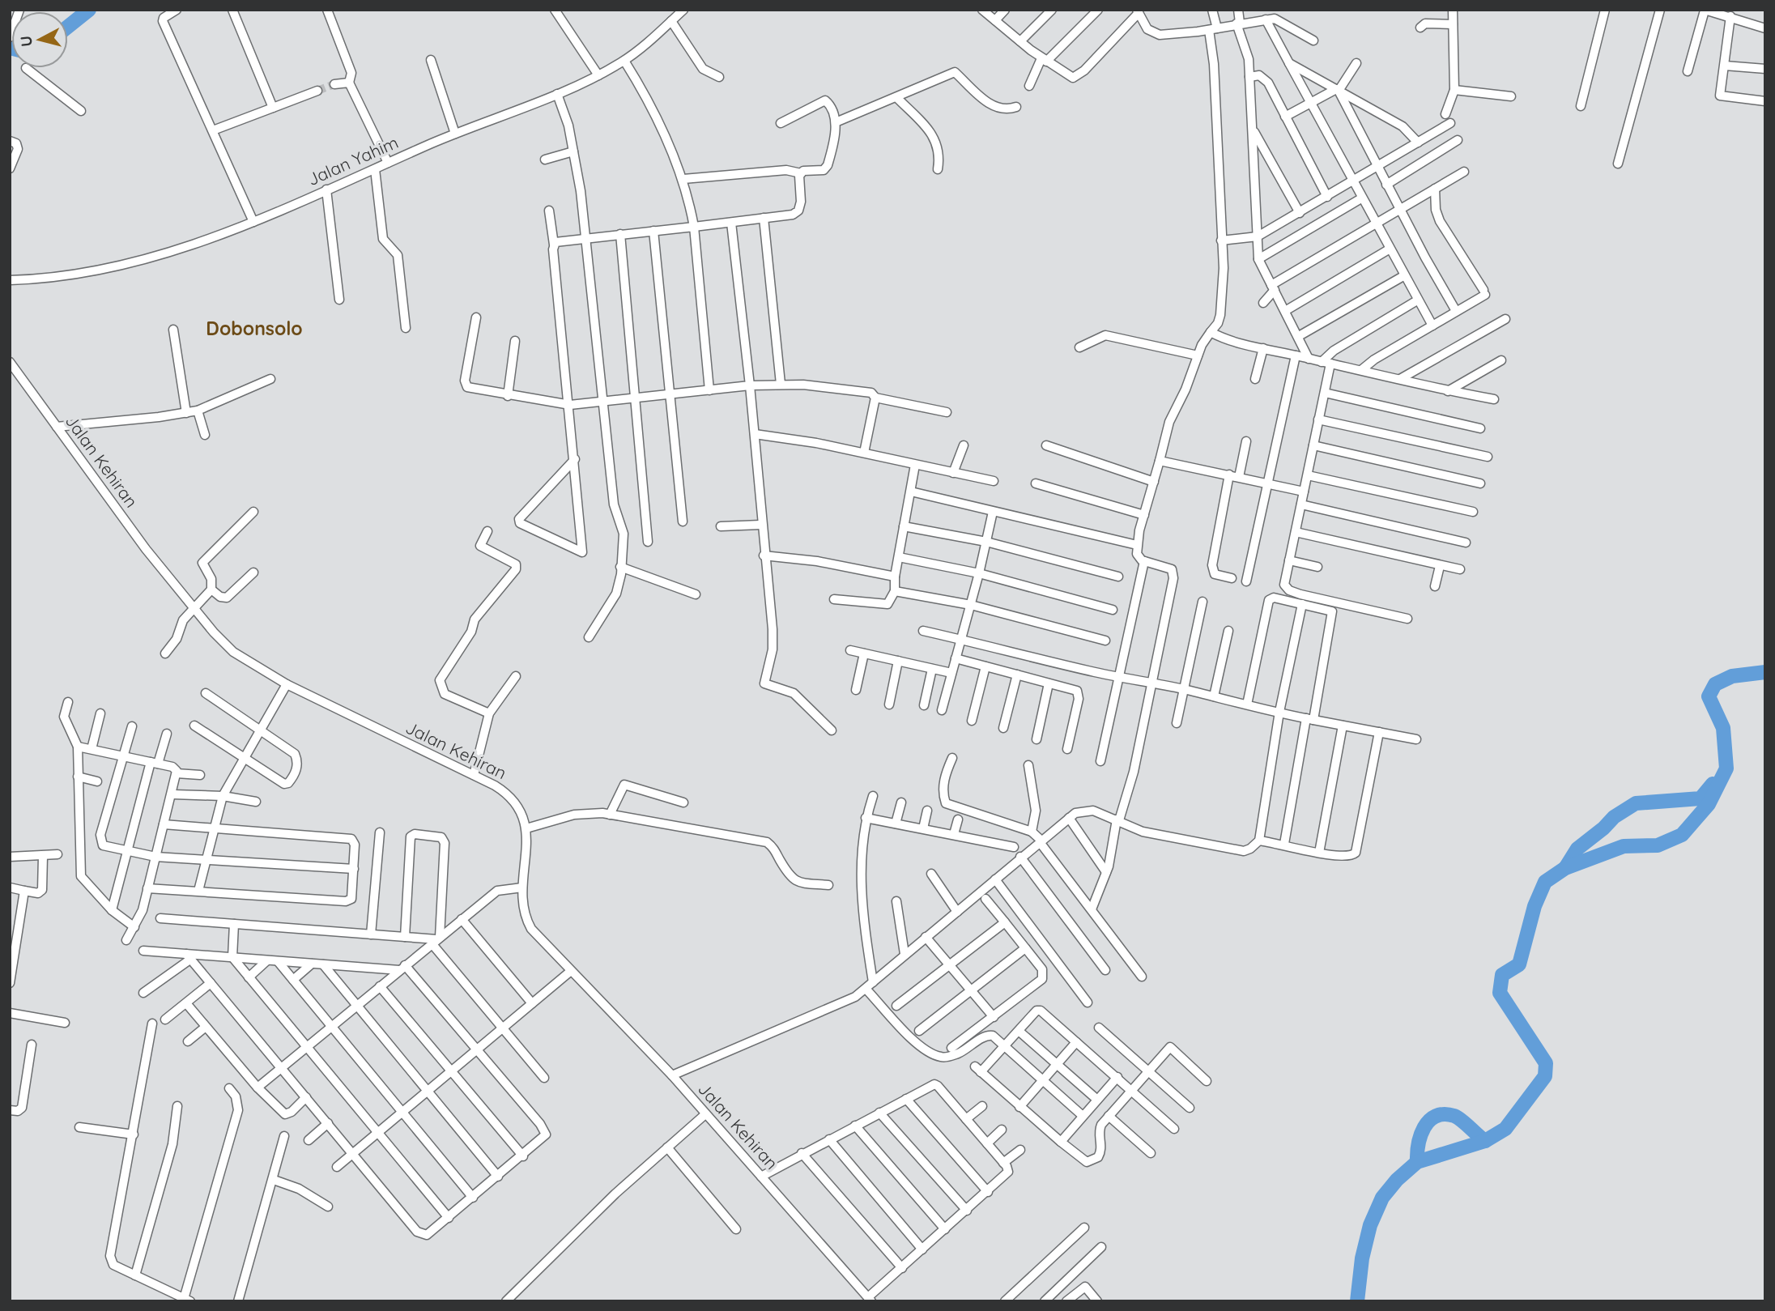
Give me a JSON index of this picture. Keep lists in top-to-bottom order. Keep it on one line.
{"streets":{"street":["Jalan Yahim","Jalan Kehiran"]},"districts":["Dobonsolo"],"north":"left"}
